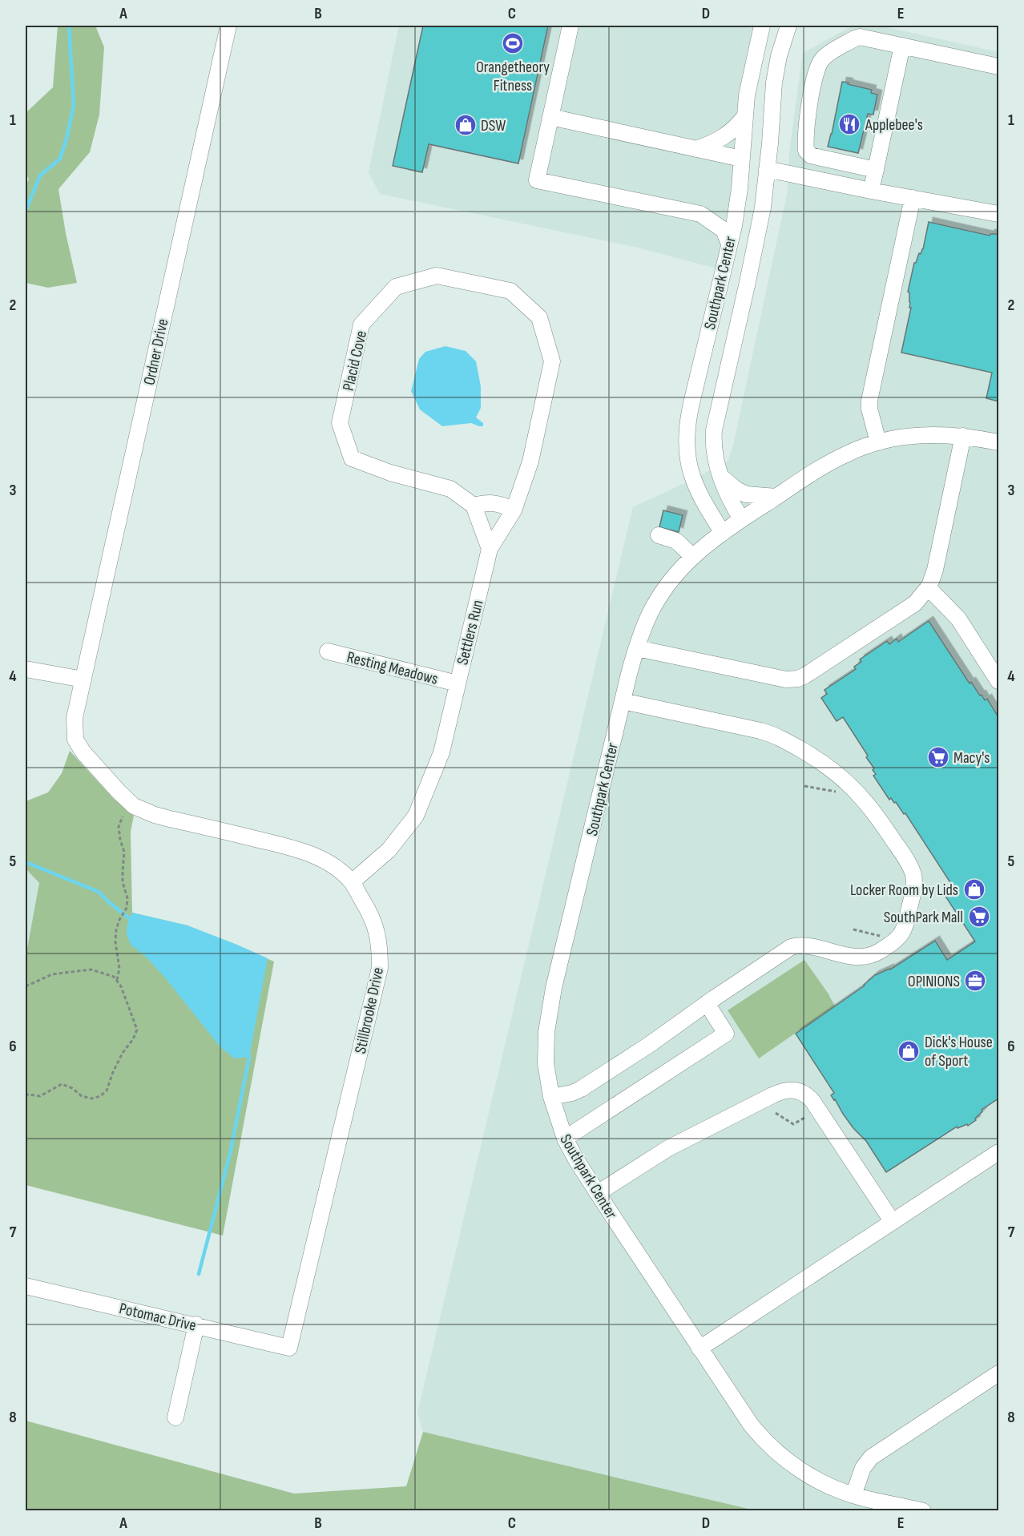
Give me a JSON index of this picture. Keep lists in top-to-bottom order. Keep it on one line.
{"streets":{"street":["Southpark Center","Ordner Drive","Placid Cove","Settlers Run","Resting Meadows","Stillbrooke Drive","Potomac Drive"]},"crossings":[["Ordner Drive","Stillbrooke Drive"],["Placid Cove","Settlers Run"],["Settlers Run","Resting Meadows"],["Settlers Run","Stillbrooke Drive"],["Stillbrooke Drive","Potomac Drive"]],"places":{"sports":["Orangetheory Fitness"],"restaurant":["Applebee's"],"shop":["DSW","Locker Room by Lids","Dick's House of Sport"],"supermarket":["Macy's","SouthPark Mall"],"office":["OPINIONS"]},"grid":{"columns":["A","B","C","D","E"],"rows":["1","2","3","4","5","6","7","8"]}}
